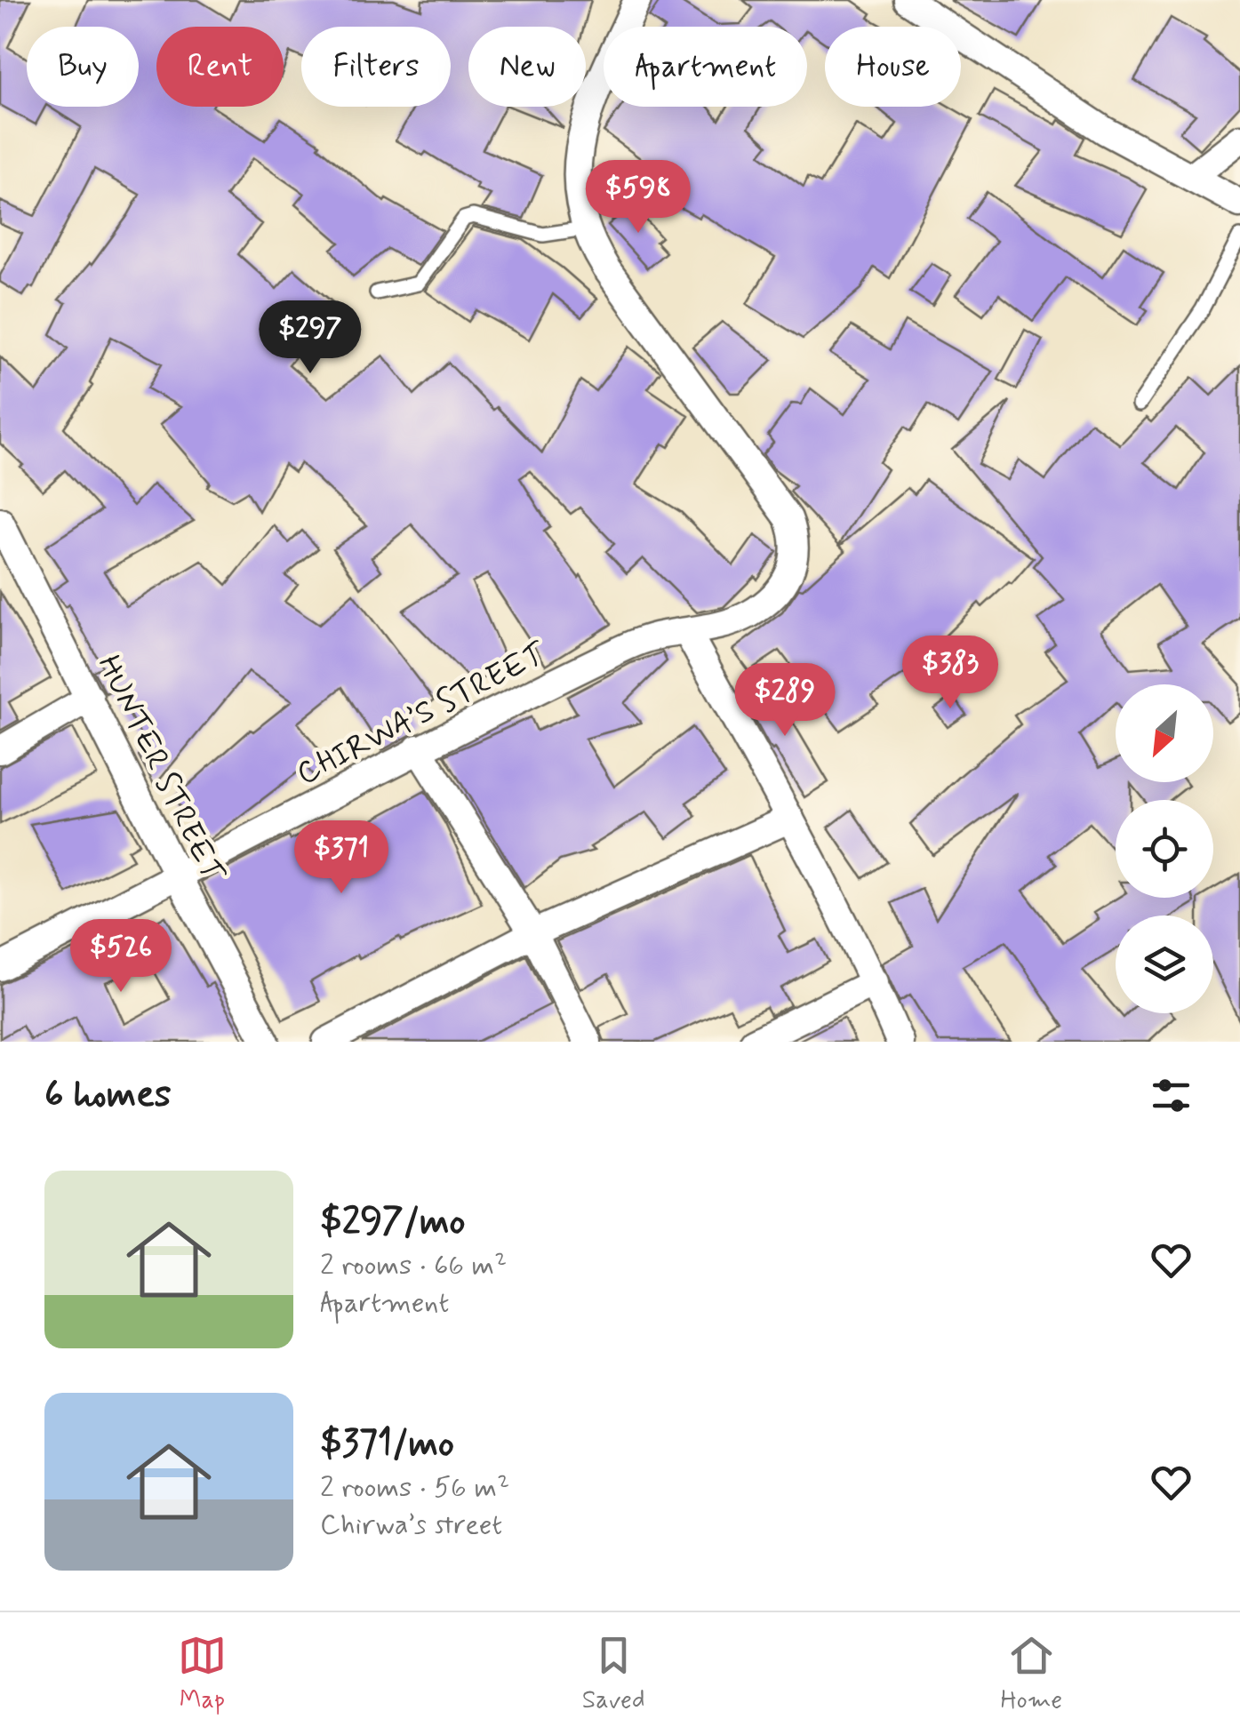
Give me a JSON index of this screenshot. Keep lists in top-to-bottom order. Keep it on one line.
{"streets":{"street":["CHIRWA’S STREET","HUNTER STREET"]},"crossings":[["CHIRWA’S STREET","HUNTER STREET"]],"north":"bottom left","page":{"chip":["Buy","Rent","Filters","New","Apartment","House"],"price":["$598","$297","$383","$289","$371","$526"],"heading":"6 homes","list":[{"name":"$297/mo","note":"2 rooms · 66 m² · Apartment"},{"name":"$371/mo","note":"2 rooms · 56 m² · Chirwa’s street"}],"tabs":["Map","Saved","Home"]}}
